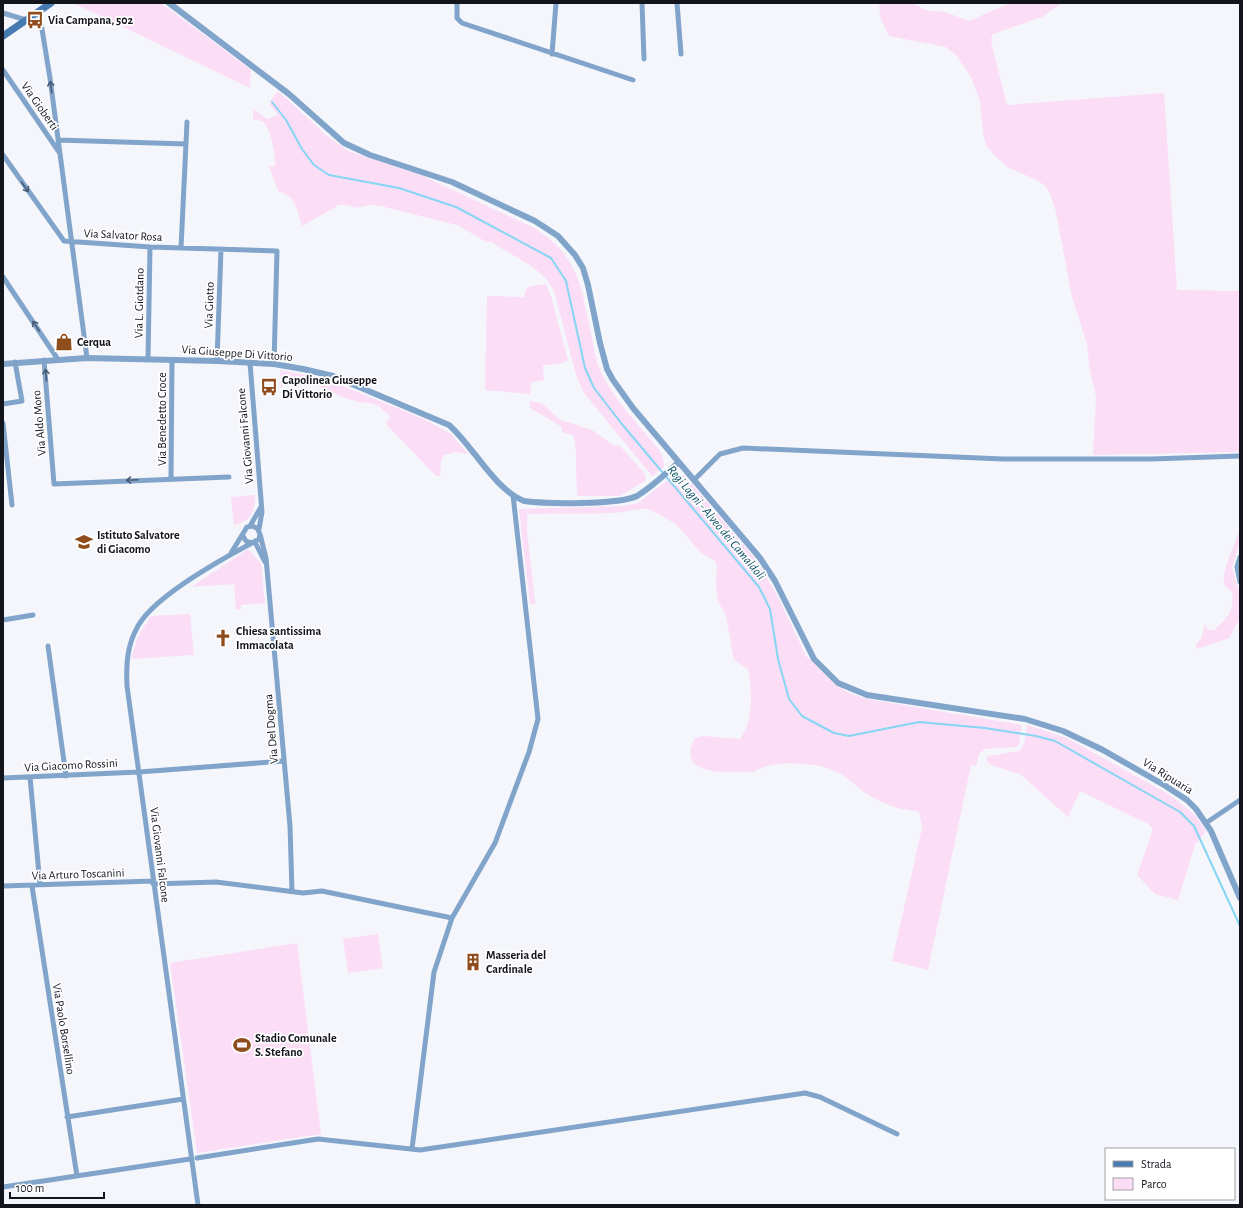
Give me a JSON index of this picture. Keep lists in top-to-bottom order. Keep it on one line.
{"streets":{"street":["Via Gioberti","Via Salvator Rosa","Via L. Giotdano","Via Giotto","Via Giuseppe Di Vittorio","Via Benedetto Croce","Via Aldo Moro","Via Giovanni Falcone","Via Del Dogma","Via Giacomo Rossini","Via Ripuaria","Via Arturo Toscanini","Via Paolo Borsellino"]},"crossings":[["Via Gioberti","Via Salvator Rosa"],["Via Salvator Rosa","Via L. Giotdano"],["Via Salvator Rosa","Via Giotto"],["Via Salvator Rosa","Via Giuseppe Di Vittorio"],["Via L. Giotdano","Via Giuseppe Di Vittorio"],["Via Giotto","Via Giuseppe Di Vittorio"],["Via Giuseppe Di Vittorio","Via Benedetto Croce"],["Via Giuseppe Di Vittorio","Via Aldo Moro"],["Via Giuseppe Di Vittorio","Via Giovanni Falcone"],["Via Giuseppe Di Vittorio","Via Ripuaria"],["Via Benedetto Croce","Via Aldo Moro"],["Via Giovanni Falcone","Via Del Dogma"],["Via Giovanni Falcone","Via Giacomo Rossini"],["Via Giovanni Falcone","Via Arturo Toscanini"],["Via Del Dogma","Via Giacomo Rossini"],["Via Del Dogma","Via Arturo Toscanini"],["Via Arturo Toscanini","Via Paolo Borsellino"]],"one_way":["Via Benedetto Croce","Via Aldo Moro"],"water":["Regi Lagni - Alveo dei Camaldoli"],"places":{"bus stop":["Via Campana, 502","Capolinea Giuseppe Di Vittorio"],"shop":["Cerqua"],"school or university":["Istituto Salvatore di Giacomo"],"church":["Chiesa santissima Immacolata"],"building":["Masseria del Cardinale"],"sports":["Stadio Comunale S. Stefano"]},"legend":["Strada","Parco"],"scale_bar":"100 m"}
